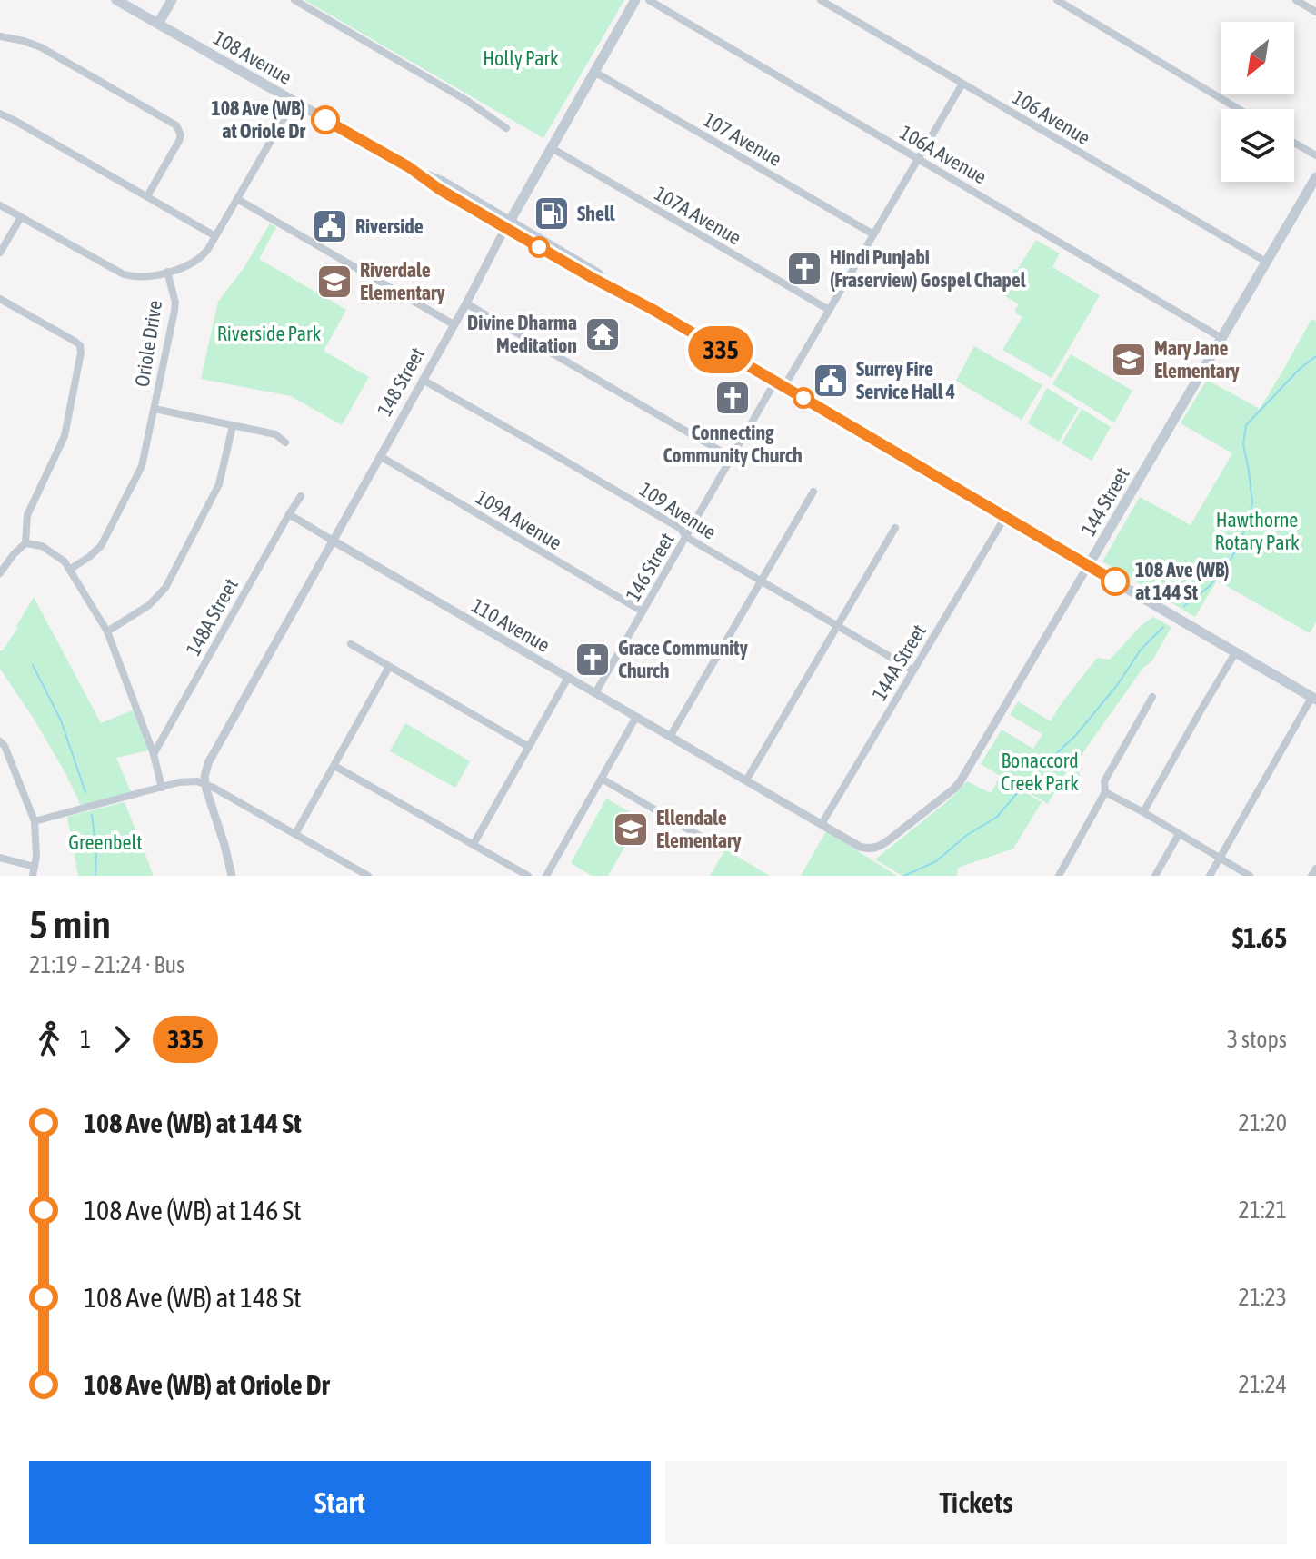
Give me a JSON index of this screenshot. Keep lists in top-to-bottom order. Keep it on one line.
{"streets":{"main road":["108 Avenue","148 Street","144 Street"],"street":["106 Avenue","107 Avenue","106A Avenue","107A Avenue","Oriole Drive","109 Avenue","109A Avenue","146 Street","148A Street","110 Avenue","144A Street"]},"crossings":[["108 Avenue","Oriole Drive"],["108 Avenue","148 Street"],["108 Avenue","144 Street"],["108 Avenue","146 Street"],["108 Avenue","144A Street"],["106 Avenue","144 Street"],["106 Avenue","146 Street"],["107 Avenue","148 Street"],["107 Avenue","146 Street"],["106A Avenue","144 Street"],["106A Avenue","146 Street"],["107A Avenue","148 Street"],["107A Avenue","146 Street"],["148 Street","109 Avenue"],["148 Street","109A Avenue"],["148 Street","110 Avenue"],["144 Street","110 Avenue"],["109 Avenue","146 Street"],["109 Avenue","144A Street"],["109A Avenue","146 Street"],["146 Street","110 Avenue"],["148A Street","110 Avenue"],["110 Avenue","144A Street"]],"parks":["Holly Park","Riverside Park","Hawthorne Rotary Park","Bonaccord Creek Park","Greenbelt"],"places":{"other":["108 Ave (WB) at Oriole Dr","108 Ave (WB) at 144 St"],"fuel station":["Shell"],"public building":["Riverside","Surrey Fire Service Hall 4"],"church":["Hindi Punjabi (Fraserview) Gospel Chapel","Connecting Community Church","Grace Community Church"],"school or university":["Riverdale Elementary","Mary Jane Elementary","Ellendale Elementary"],"temple":["Divine Dharma Meditation"]},"lines":["bus line 335"],"north":"bottom left","page":{"on_map":"335","heading":["5 min","21:19 – 21:24 · Bus","$1.65"],"legs":["1","335","3 stops"],"list":[{"name":"108 Ave (WB) at 144 St","value":"21:20"},{"name":"108 Ave (WB) at 146 St","value":"21:21"},{"name":"108 Ave (WB) at 148 St","value":"21:23"},{"name":"108 Ave (WB) at Oriole Dr","value":"21:24"}],"buttons":["Start","Tickets"]}}
